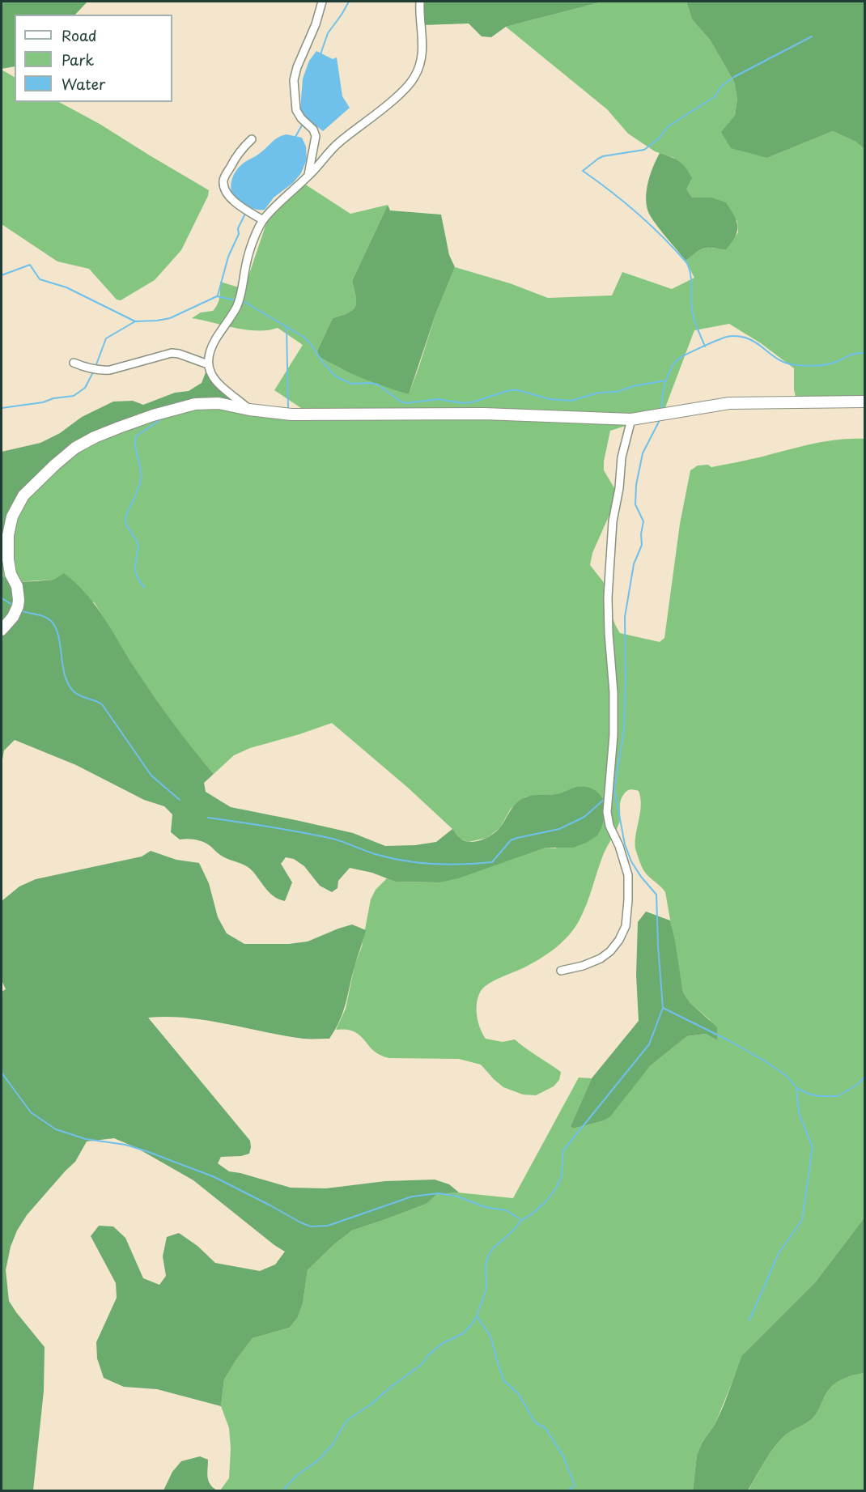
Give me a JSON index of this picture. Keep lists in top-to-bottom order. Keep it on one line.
{"legend":["Road","Park","Water"]}
